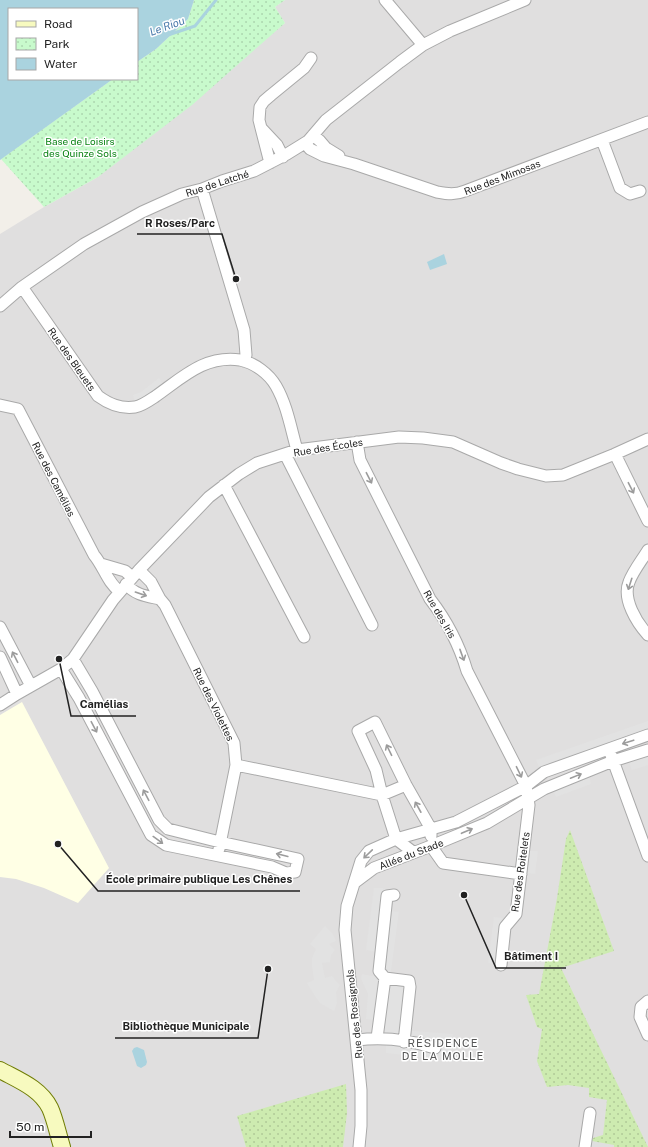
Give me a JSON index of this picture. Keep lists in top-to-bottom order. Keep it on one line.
{"streets":{"street":["Rue des Mimosas","Rue de Latché","Rue des Bleuets","Rue des Écoles","Rue des Camélias","Rue des Iris","Rue des Violettes","Allée du Stade","Rue des Roitelets","Rue des Rossignols"]},"crossings":[["Rue des Mimosas","Rue de Latché"],["Rue de Latché","Rue des Bleuets"],["Rue des Écoles","Rue des Camélias"],["Rue des Écoles","Rue des Iris"],["Rue des Écoles","Rue des Violettes"],["Rue des Camélias","Rue des Violettes"],["Rue des Iris","Allée du Stade"],["Rue des Iris","Rue des Roitelets"],["Allée du Stade","Rue des Roitelets"],["Allée du Stade","Rue des Rossignols"]],"districts":["RÉSIDENCE DE LA MOLLE"],"water":["Le Riou"],"parks":["Base de Loisirs des Quinze Sols"],"places":["R Roses/Parc","Camélias","École primaire publique Les Chênes","Bâtiment I","Bibliothèque Municipale"],"legend":["Road","Park","Water"],"scale_bar":"50 m"}
